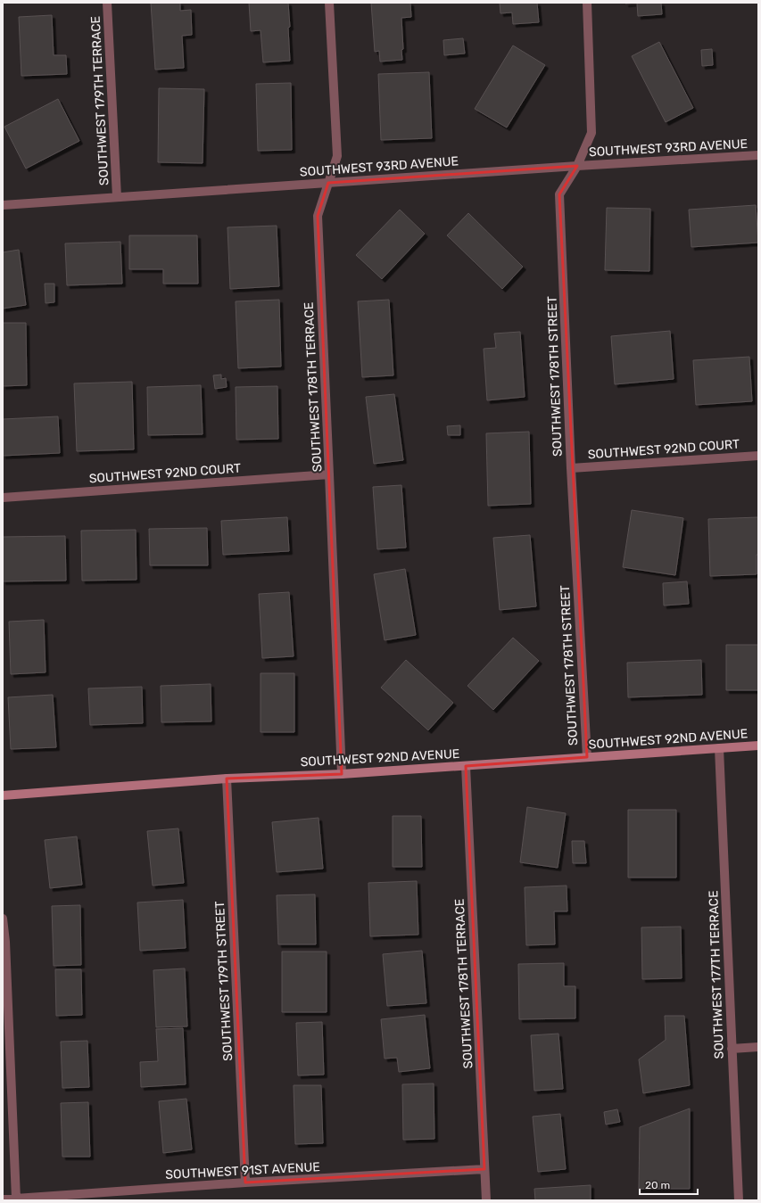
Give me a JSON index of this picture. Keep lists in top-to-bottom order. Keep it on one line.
{"streets":{"street":["SOUTHWEST 179TH TERRACE","SOUTHWEST 93RD AVENUE","SOUTHWEST 178TH STREET","SOUTHWEST 178TH TERRACE","SOUTHWEST 92ND COURT","SOUTHWEST 92ND AVENUE","SOUTHWEST 177TH TERRACE","SOUTHWEST 179TH STREET","SOUTHWEST 91ST AVENUE"]},"crossings":[["SOUTHWEST 179TH TERRACE","SOUTHWEST 93RD AVENUE"],["SOUTHWEST 93RD AVENUE","SOUTHWEST 178TH STREET"],["SOUTHWEST 93RD AVENUE","SOUTHWEST 178TH TERRACE"],["SOUTHWEST 178TH STREET","SOUTHWEST 92ND COURT"],["SOUTHWEST 178TH STREET","SOUTHWEST 92ND AVENUE"],["SOUTHWEST 178TH TERRACE","SOUTHWEST 92ND COURT"],["SOUTHWEST 178TH TERRACE","SOUTHWEST 92ND AVENUE"],["SOUTHWEST 178TH TERRACE","SOUTHWEST 91ST AVENUE"],["SOUTHWEST 92ND AVENUE","SOUTHWEST 177TH TERRACE"],["SOUTHWEST 92ND AVENUE","SOUTHWEST 179TH STREET"],["SOUTHWEST 179TH STREET","SOUTHWEST 91ST AVENUE"]],"scale_bar":"20 m"}
